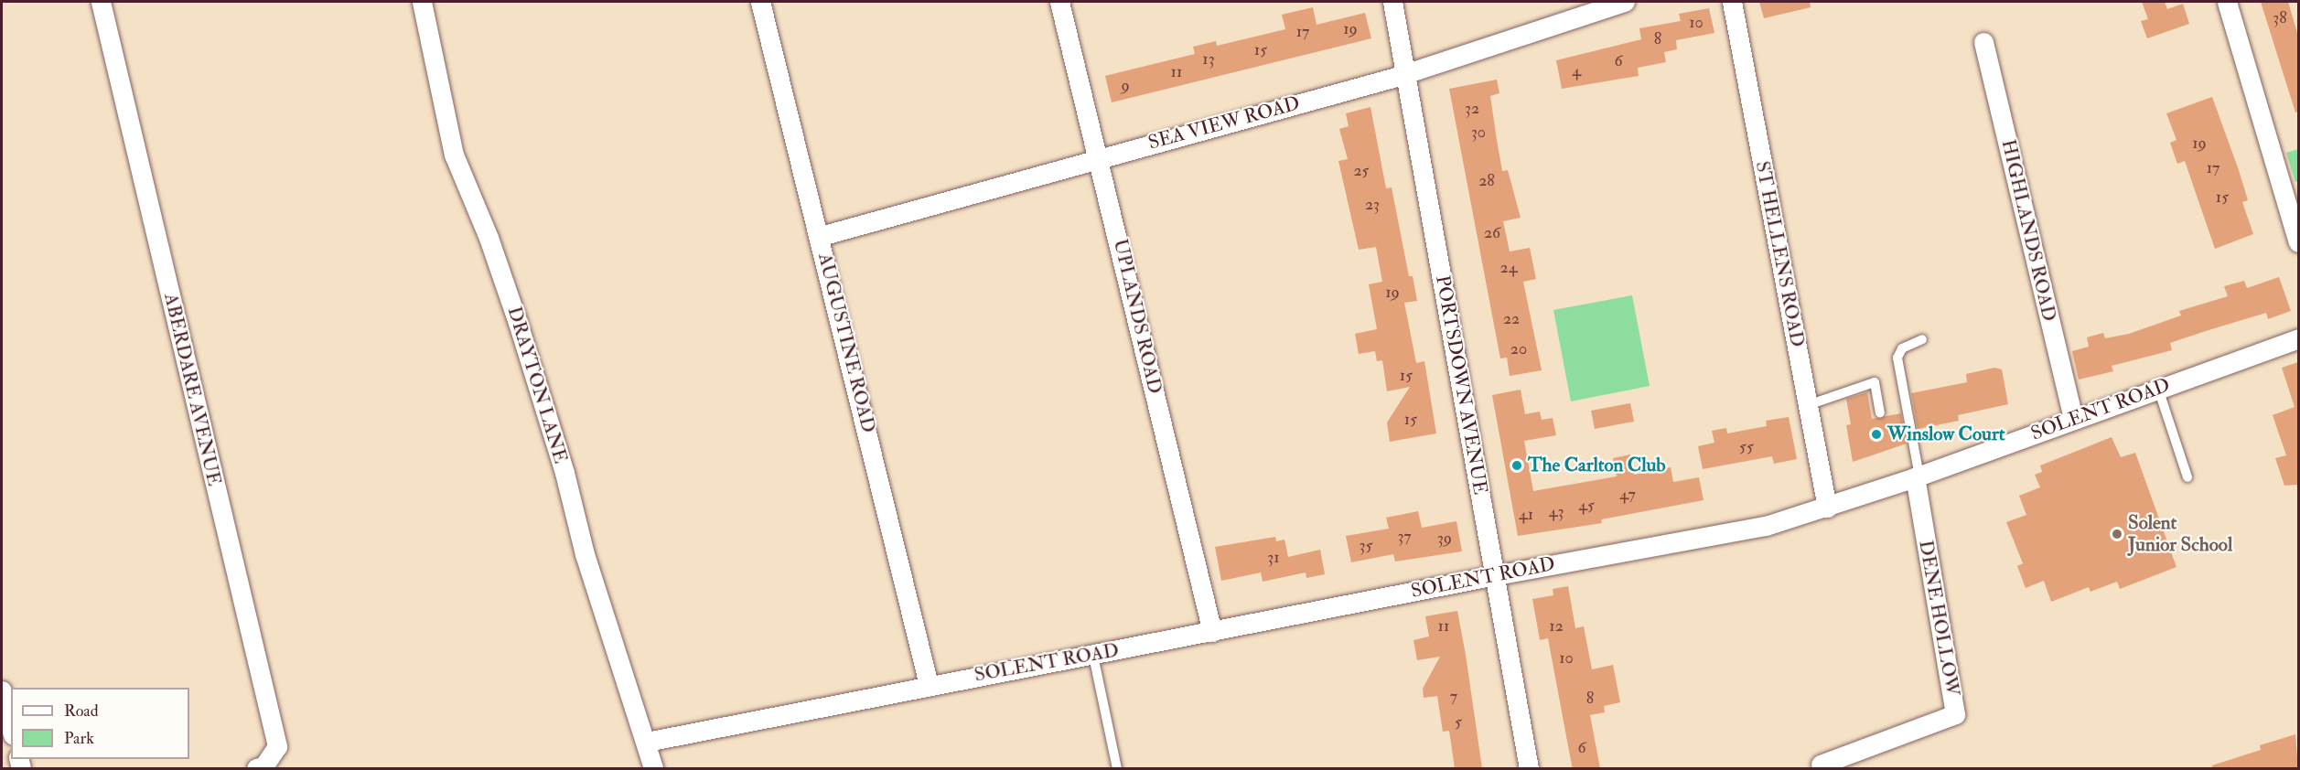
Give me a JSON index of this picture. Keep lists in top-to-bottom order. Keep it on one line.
{"streets":{"street":["SEA VIEW ROAD","HIGHLANDS ROAD","ST HELLENS ROAD","UPLANDS ROAD","AUGUSTINE ROAD","DRAYTON LANE","PORTSDOWN AVENUE","ABERDARE AVENUE","SOLENT ROAD","DENE HOLLOW"]},"crossings":[["SEA VIEW ROAD","UPLANDS ROAD"],["SEA VIEW ROAD","AUGUSTINE ROAD"],["SEA VIEW ROAD","PORTSDOWN AVENUE"],["HIGHLANDS ROAD","SOLENT ROAD"],["ST HELLENS ROAD","SOLENT ROAD"],["UPLANDS ROAD","SOLENT ROAD"],["AUGUSTINE ROAD","SOLENT ROAD"],["DRAYTON LANE","SOLENT ROAD"],["PORTSDOWN AVENUE","SOLENT ROAD"],["SOLENT ROAD","DENE HOLLOW"]],"places":["Winslow Court","The Carlton Club","Solent Junior School"],"house_numbers":["38","10","19","17","8","15","13","6","4","11","9","32","30","19","17","25","28","15","23","26","24","19","22","20","15","15","55","47","45","43","41","37","39","35","31","11","12","10","7","8","5","6"],"legend":["Road","Park"]}
